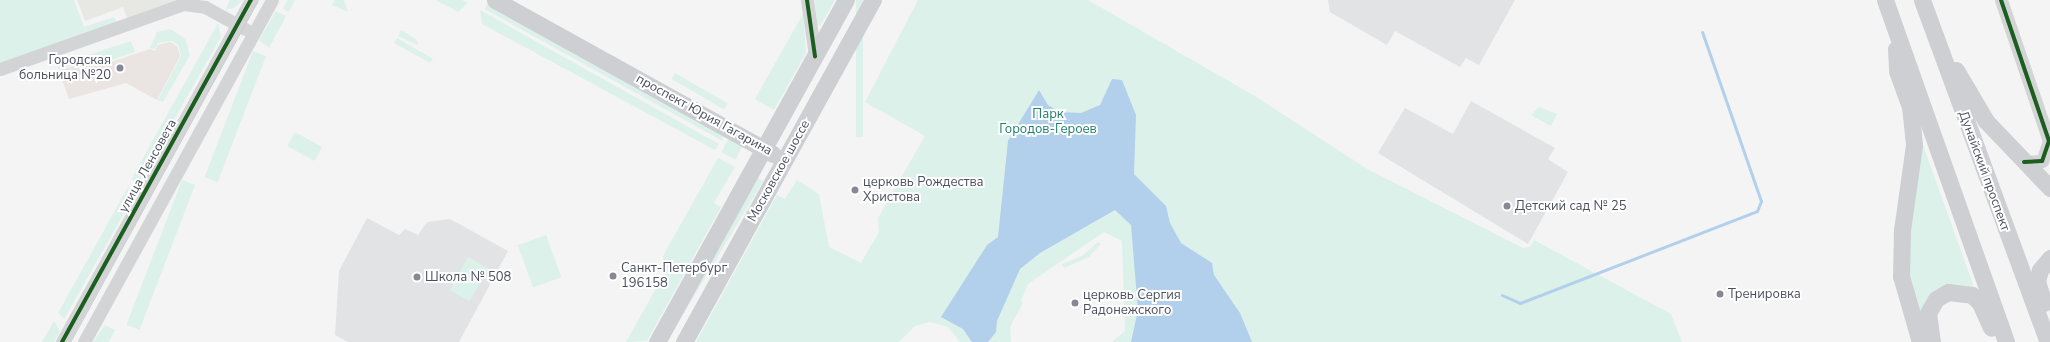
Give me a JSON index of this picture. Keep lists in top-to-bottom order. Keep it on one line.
{"streets":{"main road":["проспект Юрия Гагарина","Московское шоссе","Дунайский проспект"],"street":["улица Ленсовета"]},"crossings":[["проспект Юрия Гагарина","Московское шоссе"]],"parks":["Парк Городов-Героев"],"places":["Городская больница №20","церковь Рождества Христова","Детский сад № 25","Санкт-Петербург 196158","Школа № 508","Тренировка","церковь Сергия Радонежского"]}
